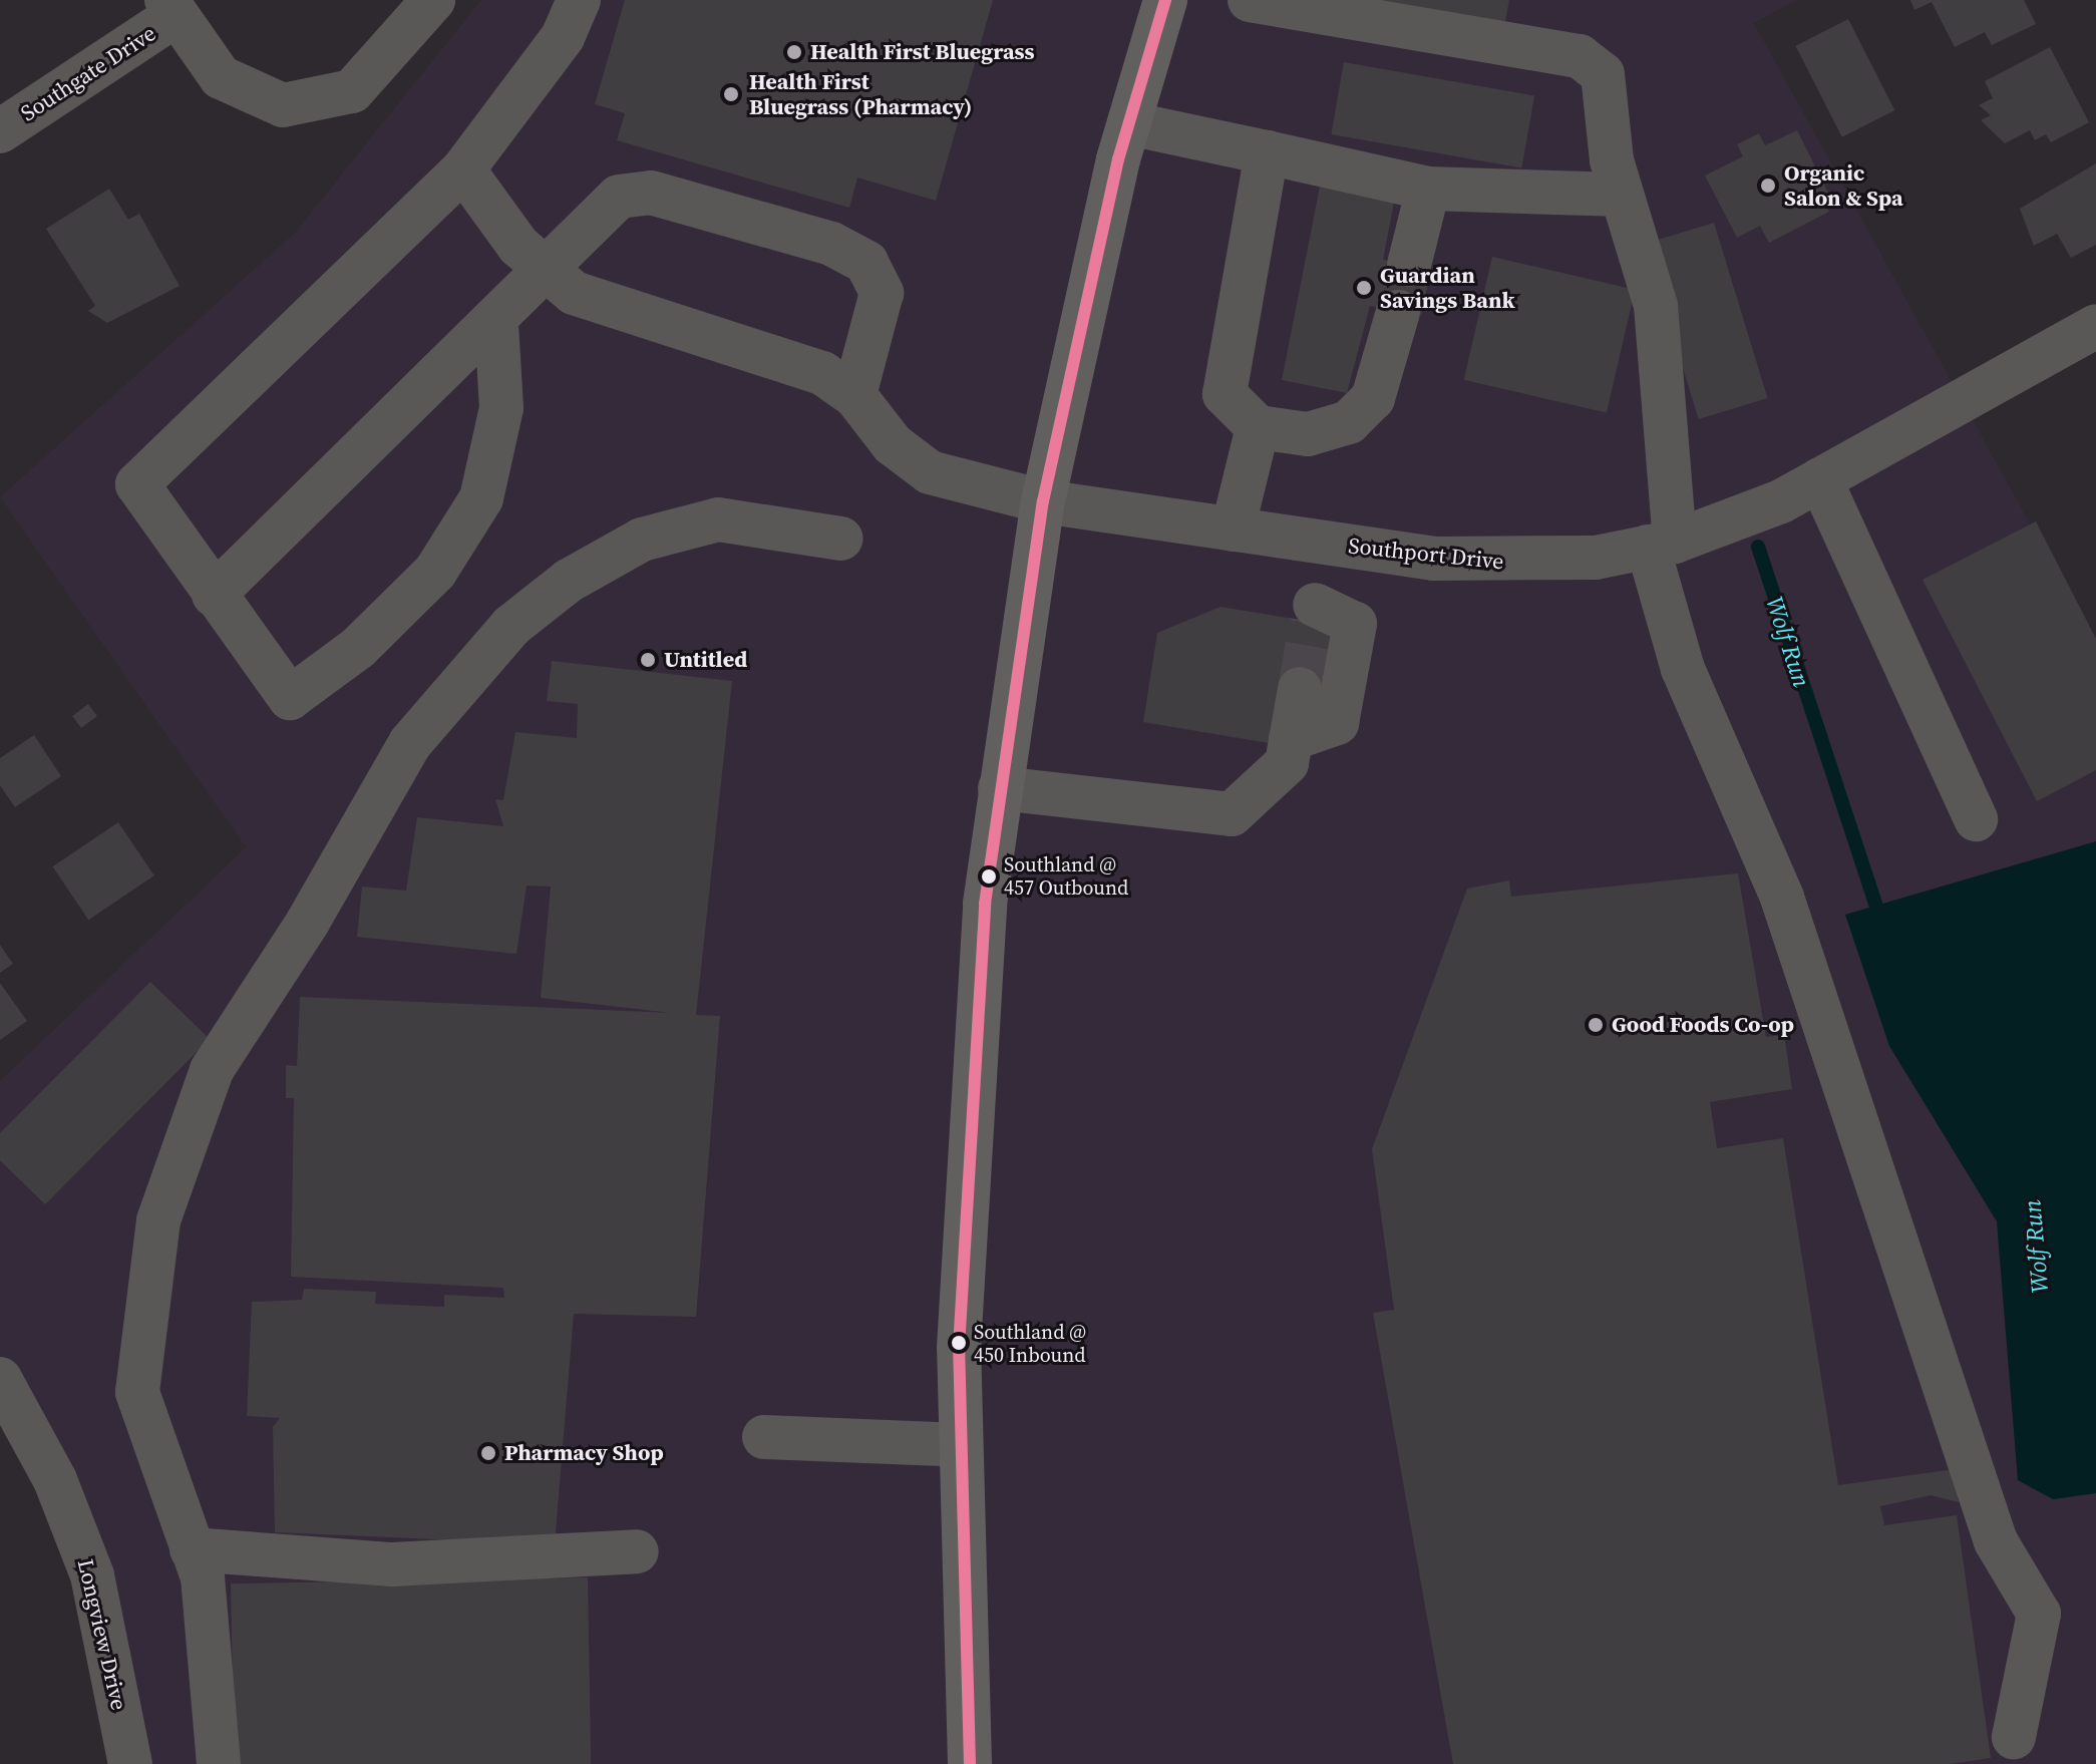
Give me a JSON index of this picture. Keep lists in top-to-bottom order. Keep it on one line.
{"streets":{"street":["Southgate Drive","Southport Drive","Longview Drive"]},"water":["Wolf Run"],"places":["Health First Bluegrass","Health First Bluegrass (Pharmacy)","Organic Salon & Spa","Guardian Savings Bank","Untitled","Southland @ 457 Outbound","Good Foods Co-op","Southland @ 450 Inbound","Pharmacy Shop"]}
